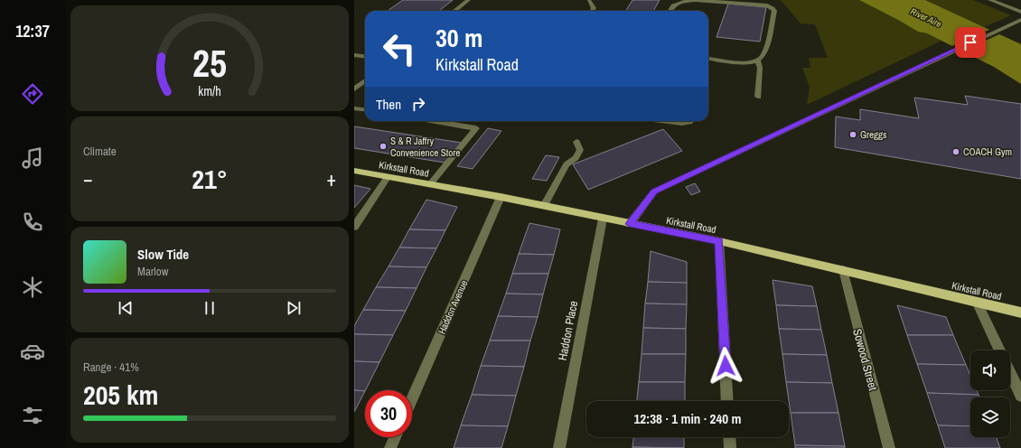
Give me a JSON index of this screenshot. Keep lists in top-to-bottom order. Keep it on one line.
{"streets":{"main road":["Kirkstall Road"],"street":["Haddon Avenue","Haddon Place","Sowood Street"]},"crossings":[["Kirkstall Road","Haddon Avenue"],["Kirkstall Road","Haddon Place"],["Kirkstall Road","Sowood Street"]],"water":["River Aire"],"places":["Greggs","S & R Jaffry Convenience Store","COACH Gym"],"page":{"tabs":"12:37","turn":["30 m","Kirkstall Road"],"then":"Then","tile":["Climate",["Range · 41%","205 km"]],"heat":["−","21°","+"],"song":["Slow Tide","Marlow"],"limit":"30","trip":"12:38 · 1 min · 240 m","gauge":["25","km/h"]}}
